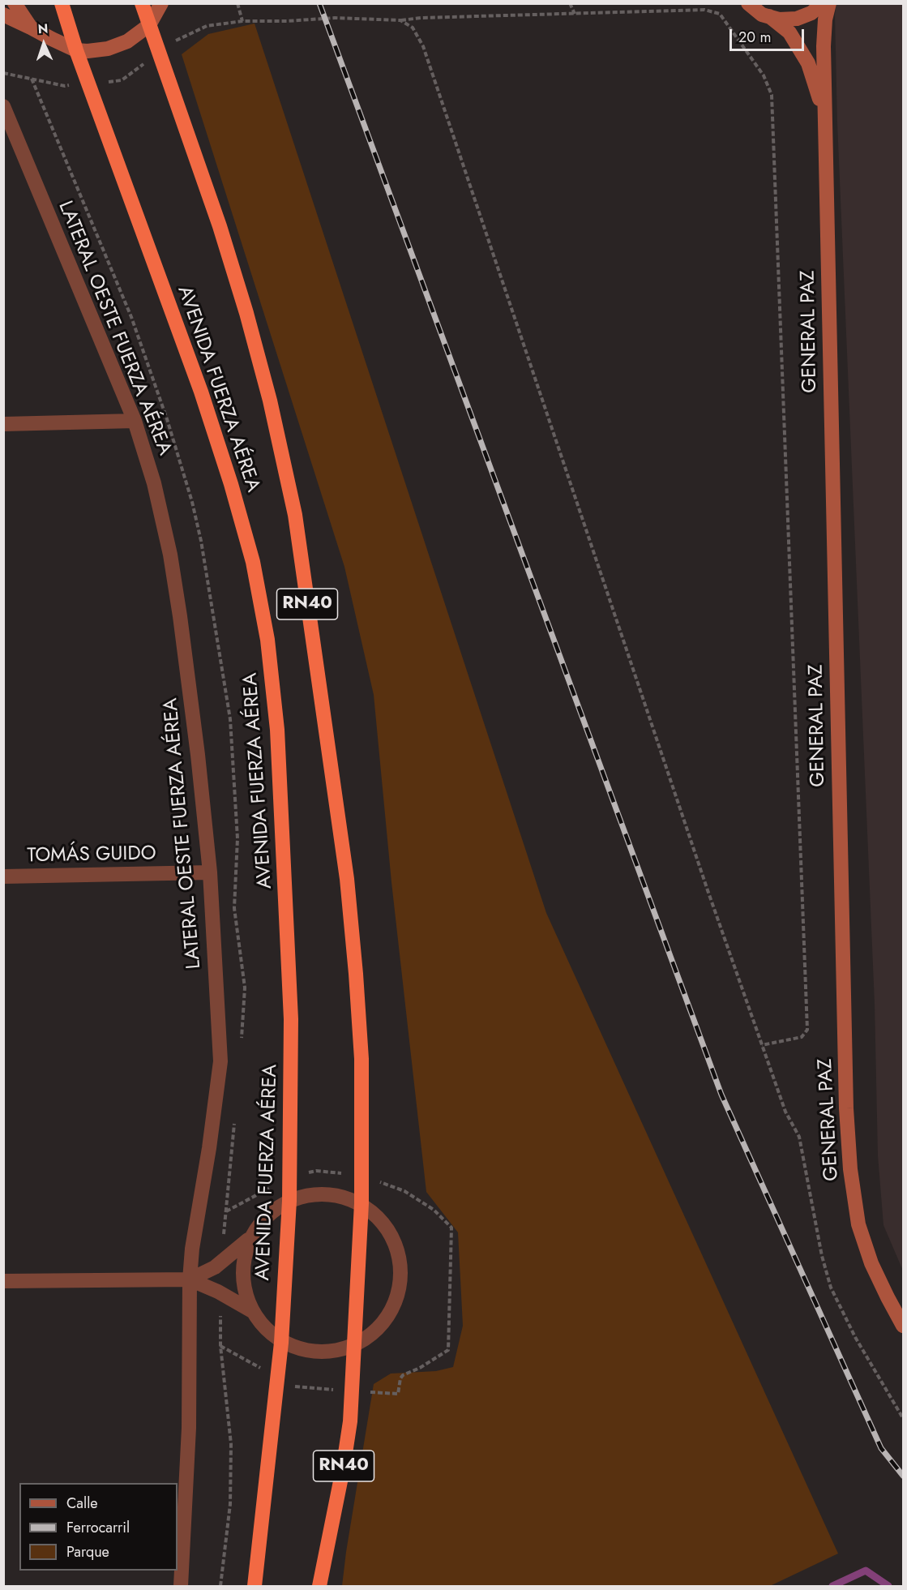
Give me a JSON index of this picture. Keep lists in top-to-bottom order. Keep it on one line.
{"streets":{"highway":["AVENIDA FUERZA AÉREA","RN40"],"main road":["GENERAL PAZ"],"street":["LATERAL OESTE FUERZA AÉREA","TOMÁS GUIDO"]},"crossings":[["LATERAL OESTE FUERZA AÉREA","TOMÁS GUIDO"]],"legend":["Calle","Ferrocarril","Parque"],"scale_bar":"20 m","north":"top"}
